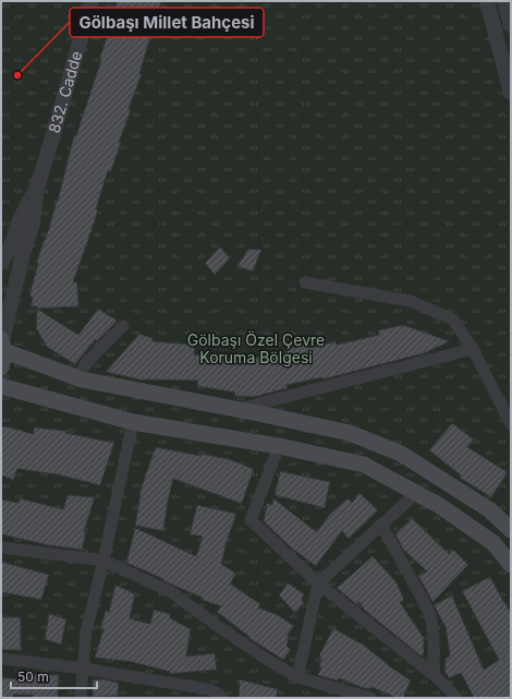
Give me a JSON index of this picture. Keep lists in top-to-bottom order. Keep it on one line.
{"streets":{"street":["832. Cadde"]},"parks":["Gölbaşı Özel Çevre Koruma Bölgesi"],"places":["Gölbaşı Millet Bahçesi"],"scale_bar":"50 m"}
